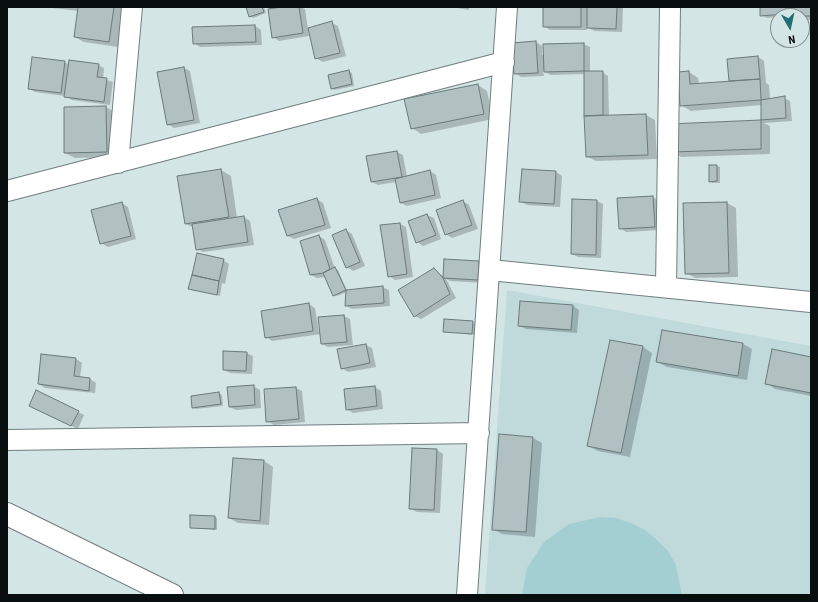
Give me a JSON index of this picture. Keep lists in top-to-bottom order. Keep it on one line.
{"north":"bottom"}
